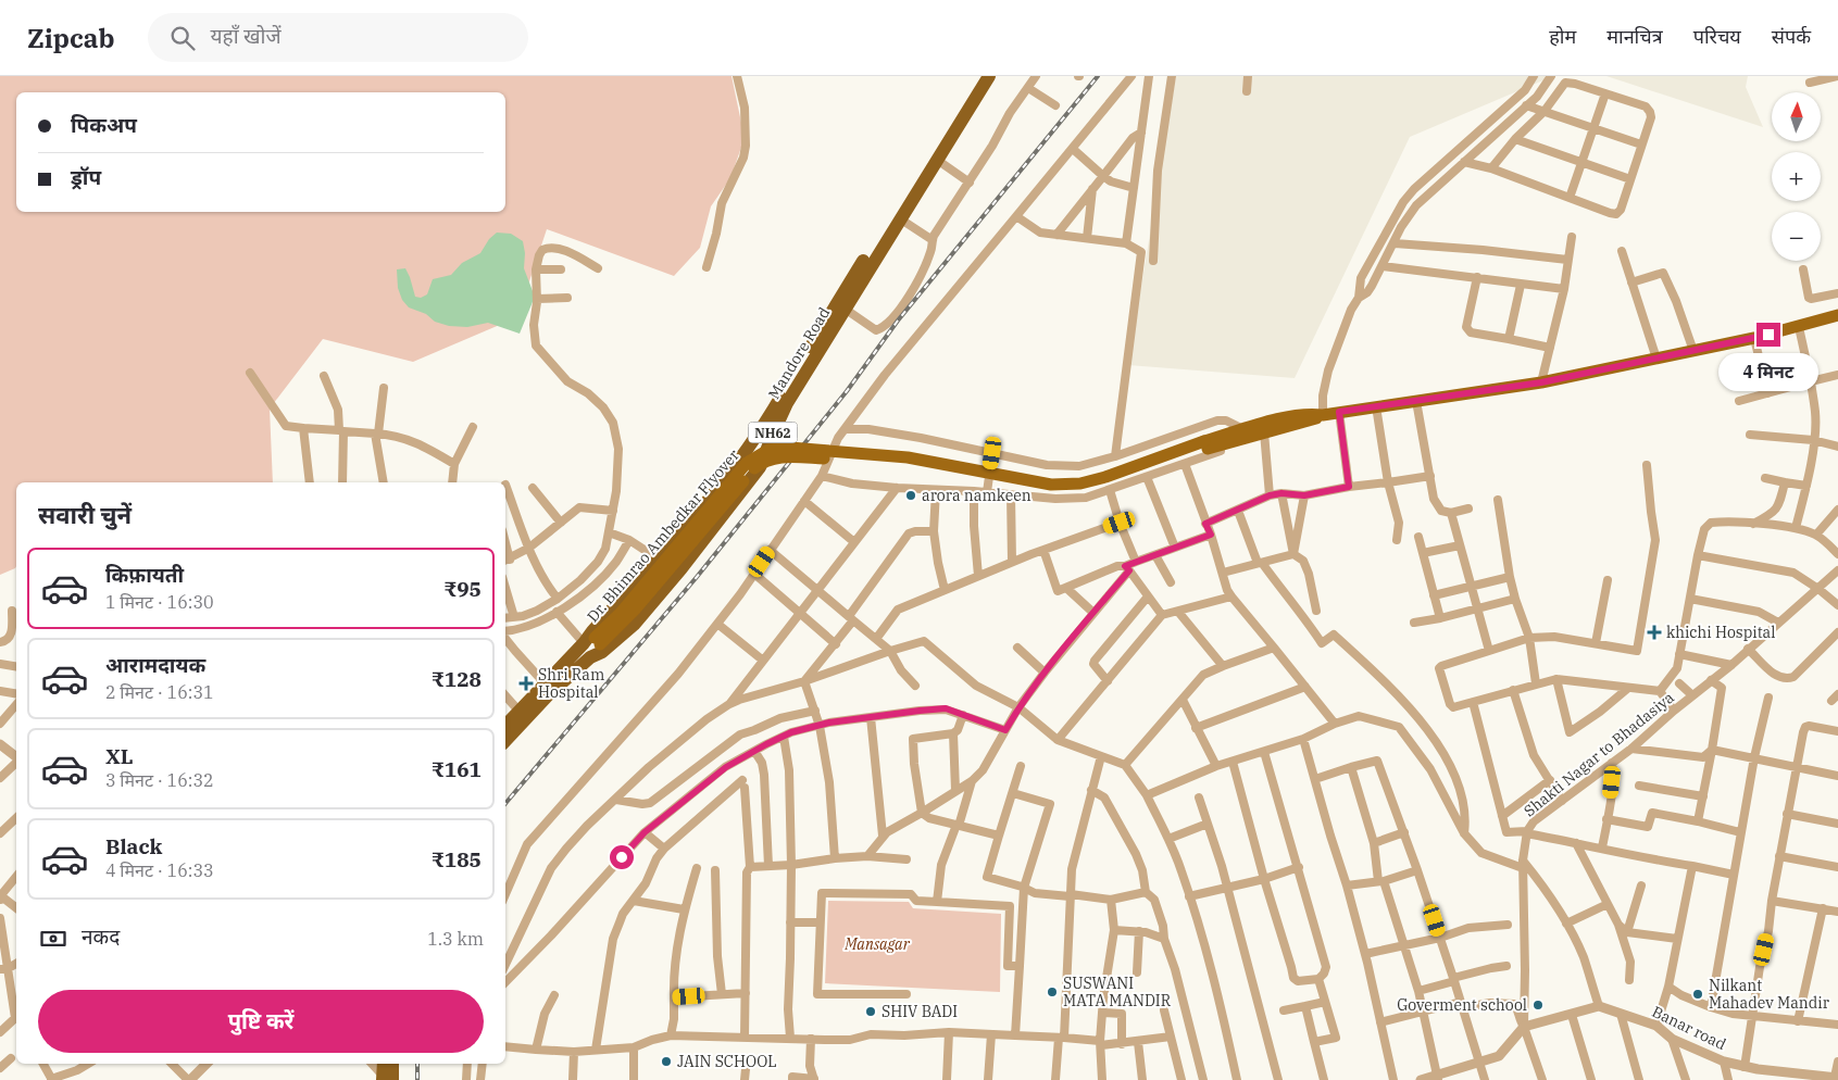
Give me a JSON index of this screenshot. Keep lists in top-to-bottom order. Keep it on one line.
{"streets":{"highway":["Mandore Road","NH62"],"main road":["Dr. Bhimrao Ambedkar Flyover"],"street":["Shakti Nagar to Bhadasiya","Banar road"]},"crossings":[["Mandore Road","Dr. Bhimrao Ambedkar Flyover"]],"parks":["Mansagar"],"places":{"other":["arora namkeen","SUSWANI MATA MANDIR","Nilkant Mahadev Mandir","Goverment school","SHIV BADI","JAIN SCHOOL"],"health":["khichi Hospital","Shri Ram Hospital"]},"north":"top","page":{"header":"Zipcab","search":"यहाँ खोजें","nav":["होम","मानचित्र","परिचय","संपर्क"],"map_buttons":["+","−"],"banner":["पिकअप","ड्रॉप"],"bubble":"4 मिनट","heading":"सवारी चुनें","list":[{"name":"किफ़ायती","note":"1 मिनट · 16:30","value":"₹95"},{"name":"आरामदायक","note":"2 मिनट · 16:31","value":"₹128"},{"name":"XL","note":"3 मिनट · 16:32","value":"₹161"},{"name":"Black","note":"4 मिनट · 16:33","value":"₹185"}],"pay":["नकद","1.3 km"],"buttons":"पुष्टि करें"}}
